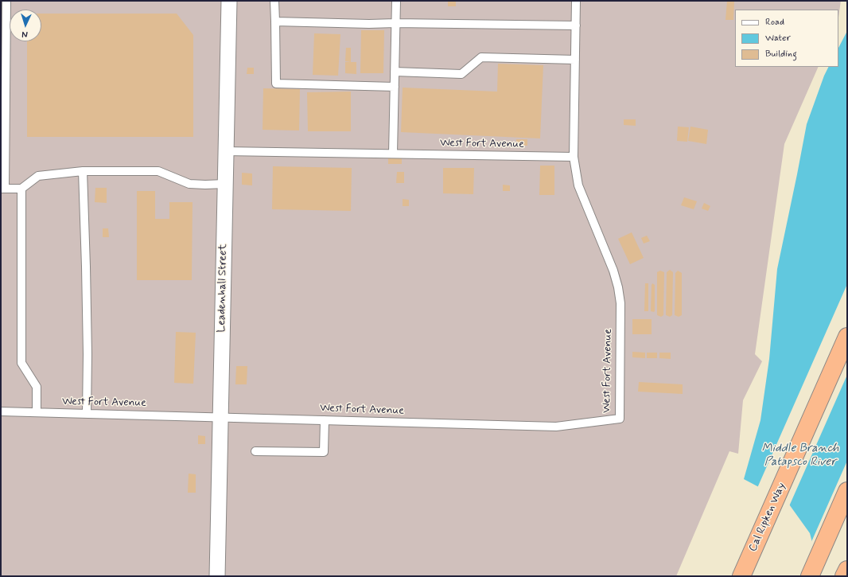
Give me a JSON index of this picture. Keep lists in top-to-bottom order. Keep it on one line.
{"streets":{"highway":["Cal Ripken Way"],"street":["Leadenhall Street"],"lane":["West Fort Avenue"]},"crossings":[["West Fort Avenue","Leadenhall Street"]],"water":["Middle Branch Patapsco River"],"legend":["Road","Water","Building"],"north":"bottom"}
